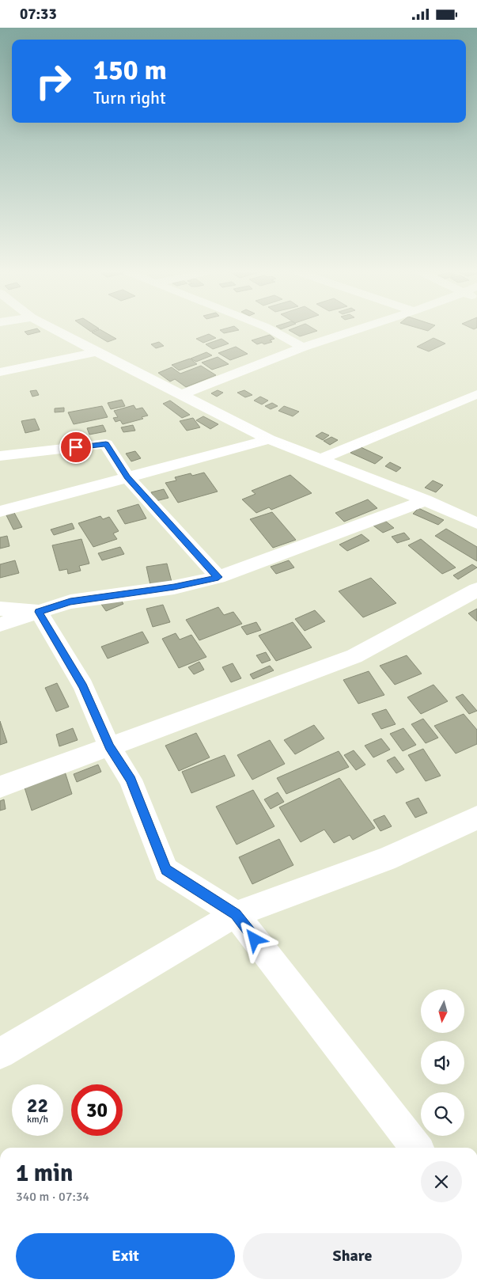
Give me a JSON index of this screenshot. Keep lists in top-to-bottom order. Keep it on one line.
{"north":"bottom","page":{"status":"07:33","turn":["150 m","Turn right"],"speed":"22 km/h","limit":"30","heading":["1 min","340 m · 07:34"],"buttons":["Exit","Share"]}}
